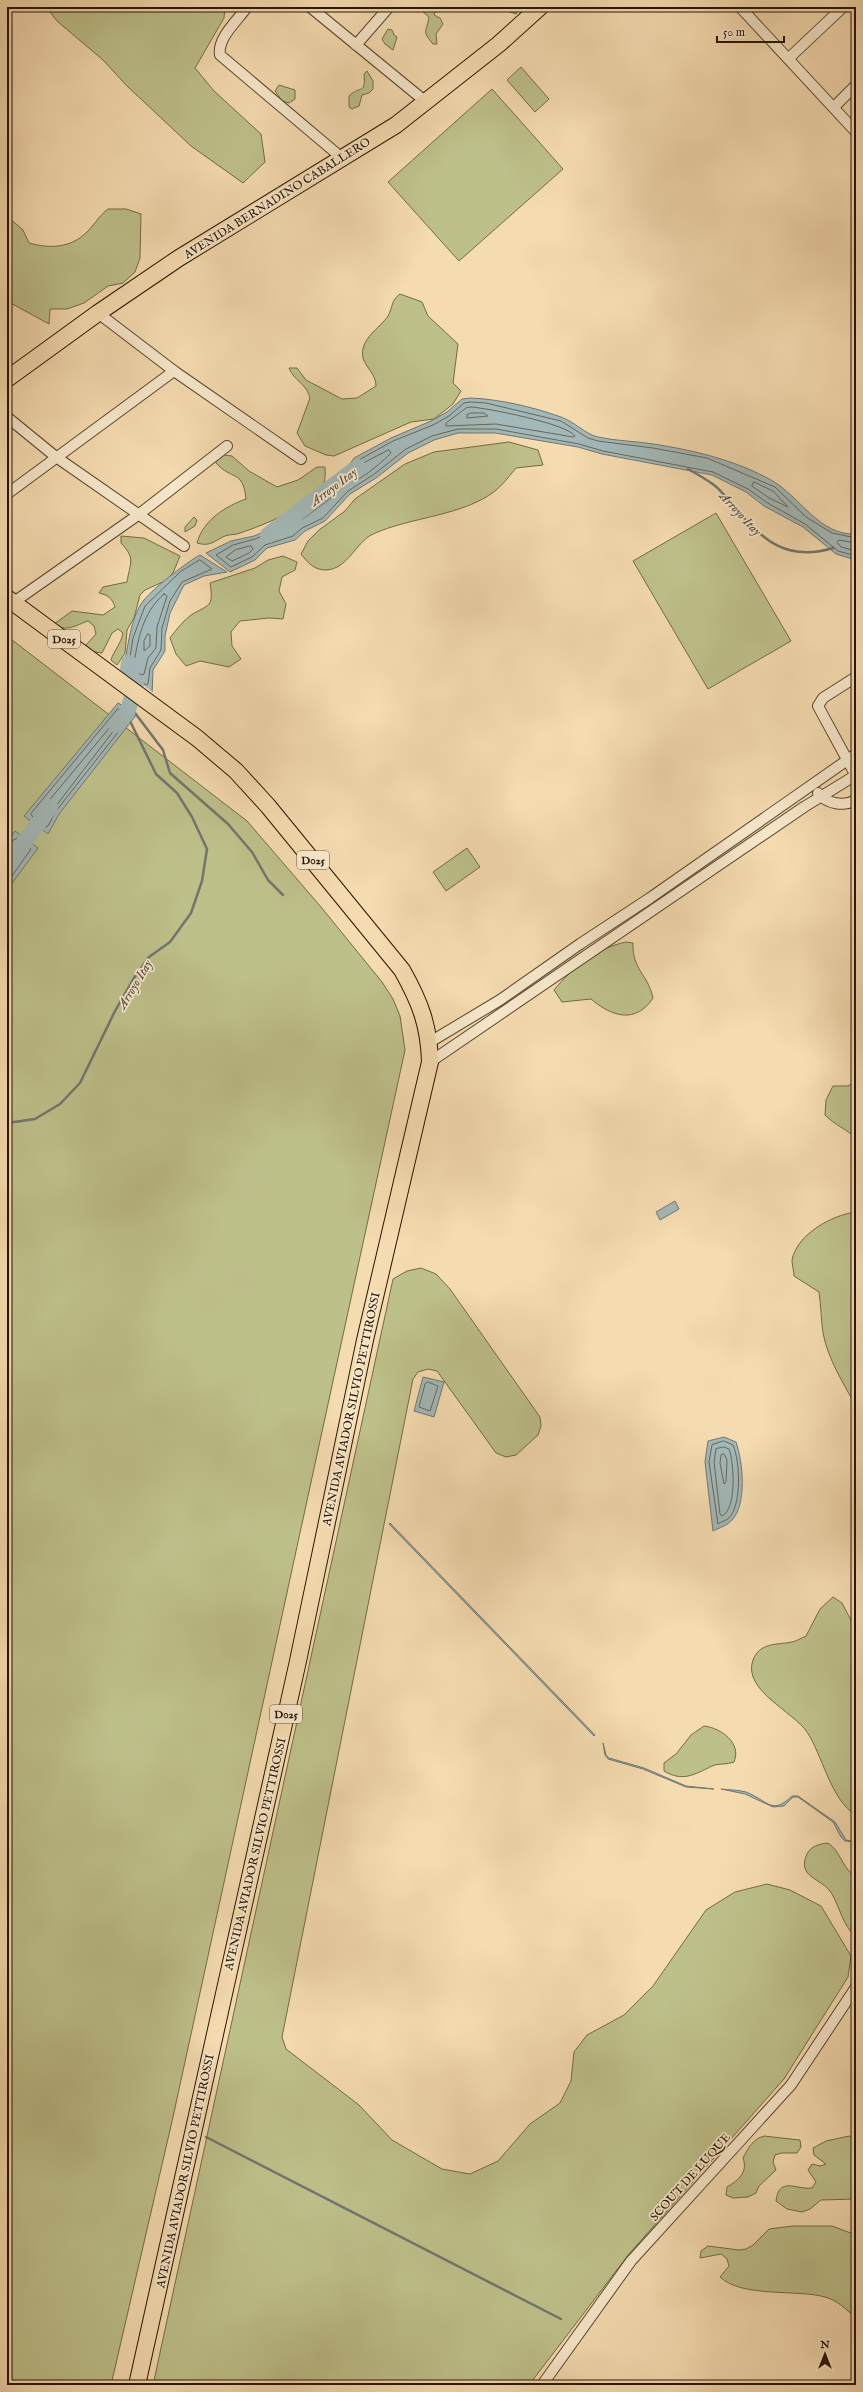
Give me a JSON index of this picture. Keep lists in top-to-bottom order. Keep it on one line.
{"streets":{"main road":["AVENIDA BERNADINO CABALLERO","D025","AVENIDA AVIADOR SILVIO PETTIROSSI"],"street":["SCOUT DE LUQUE"]},"water":["Arroyo Itay"],"scale_bar":"50 m","north":"top"}
